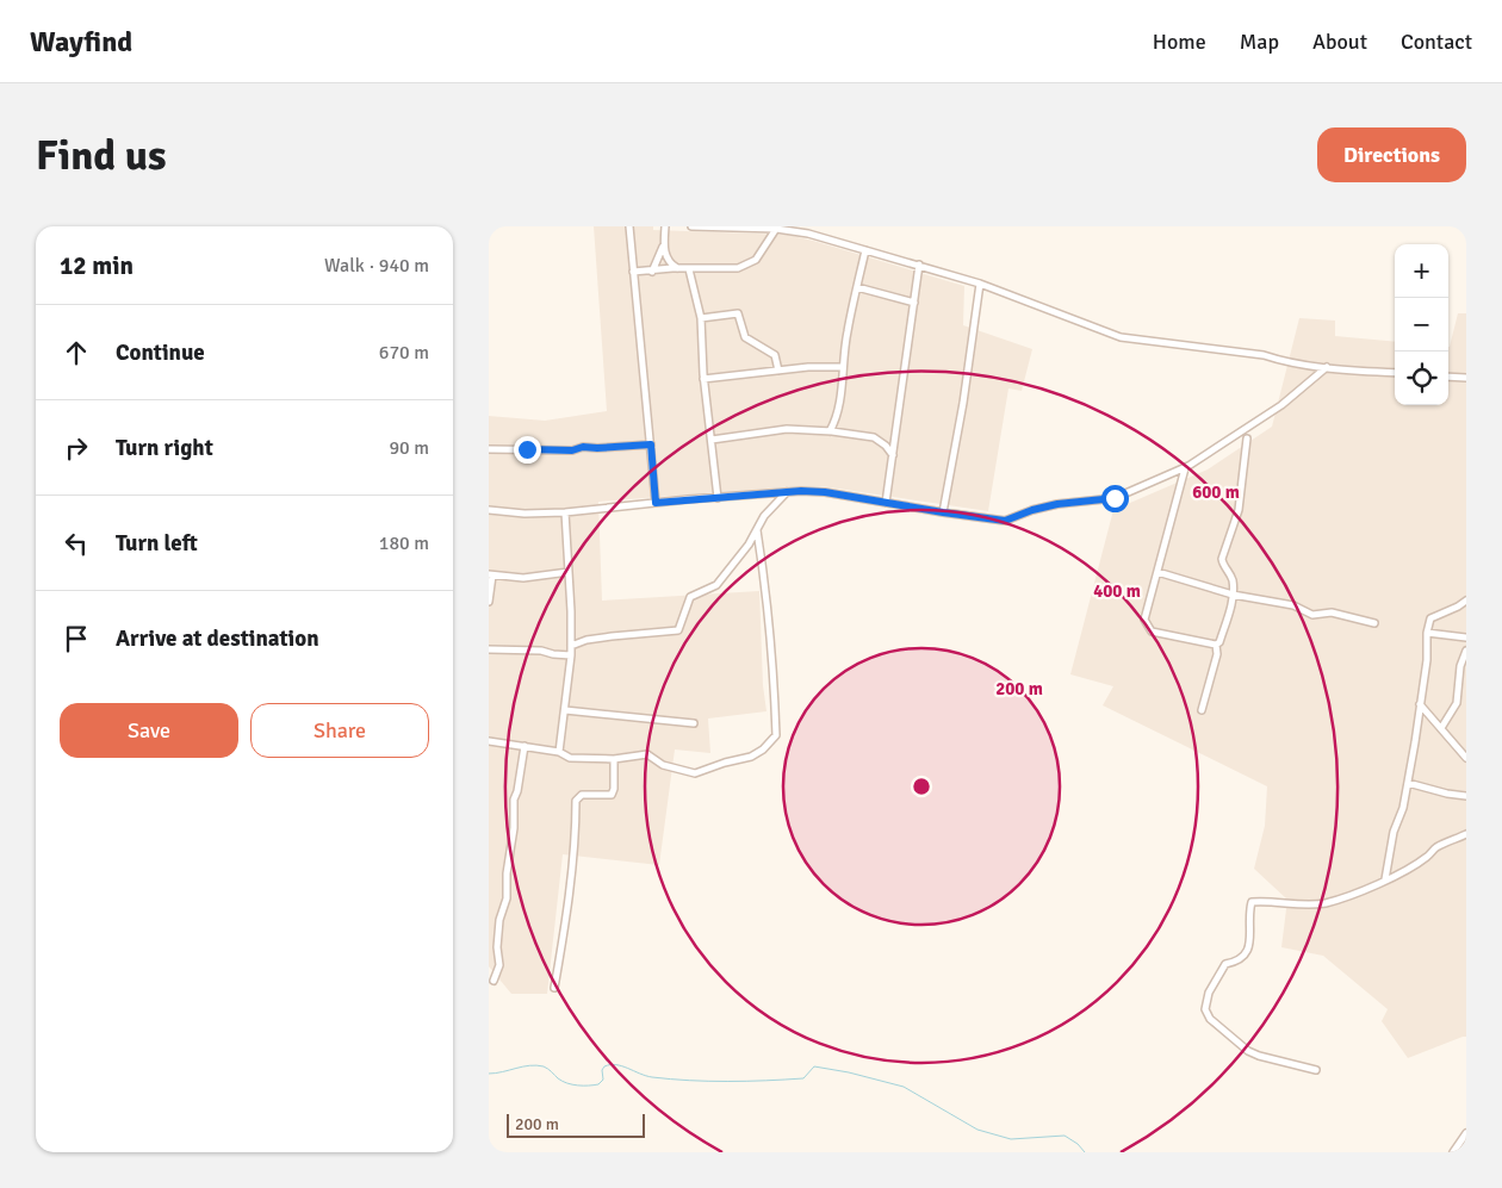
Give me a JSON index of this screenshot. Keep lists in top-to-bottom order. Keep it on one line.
{"scale_bar":"200 m","page":{"header":"Wayfind","nav":["Home","Map","About","Contact"],"buttons":["Directions",["Save","Share"]],"title":"Find us","heading":["12 min","Walk · 940 m"],"map_buttons":["+","−"],"list":[["Continue","670 m"],["Turn right","90 m"],["Turn left","180 m"],"Arrive at destination"],"scale":"200 m"},"rings":["600 m","400 m","200 m"]}
